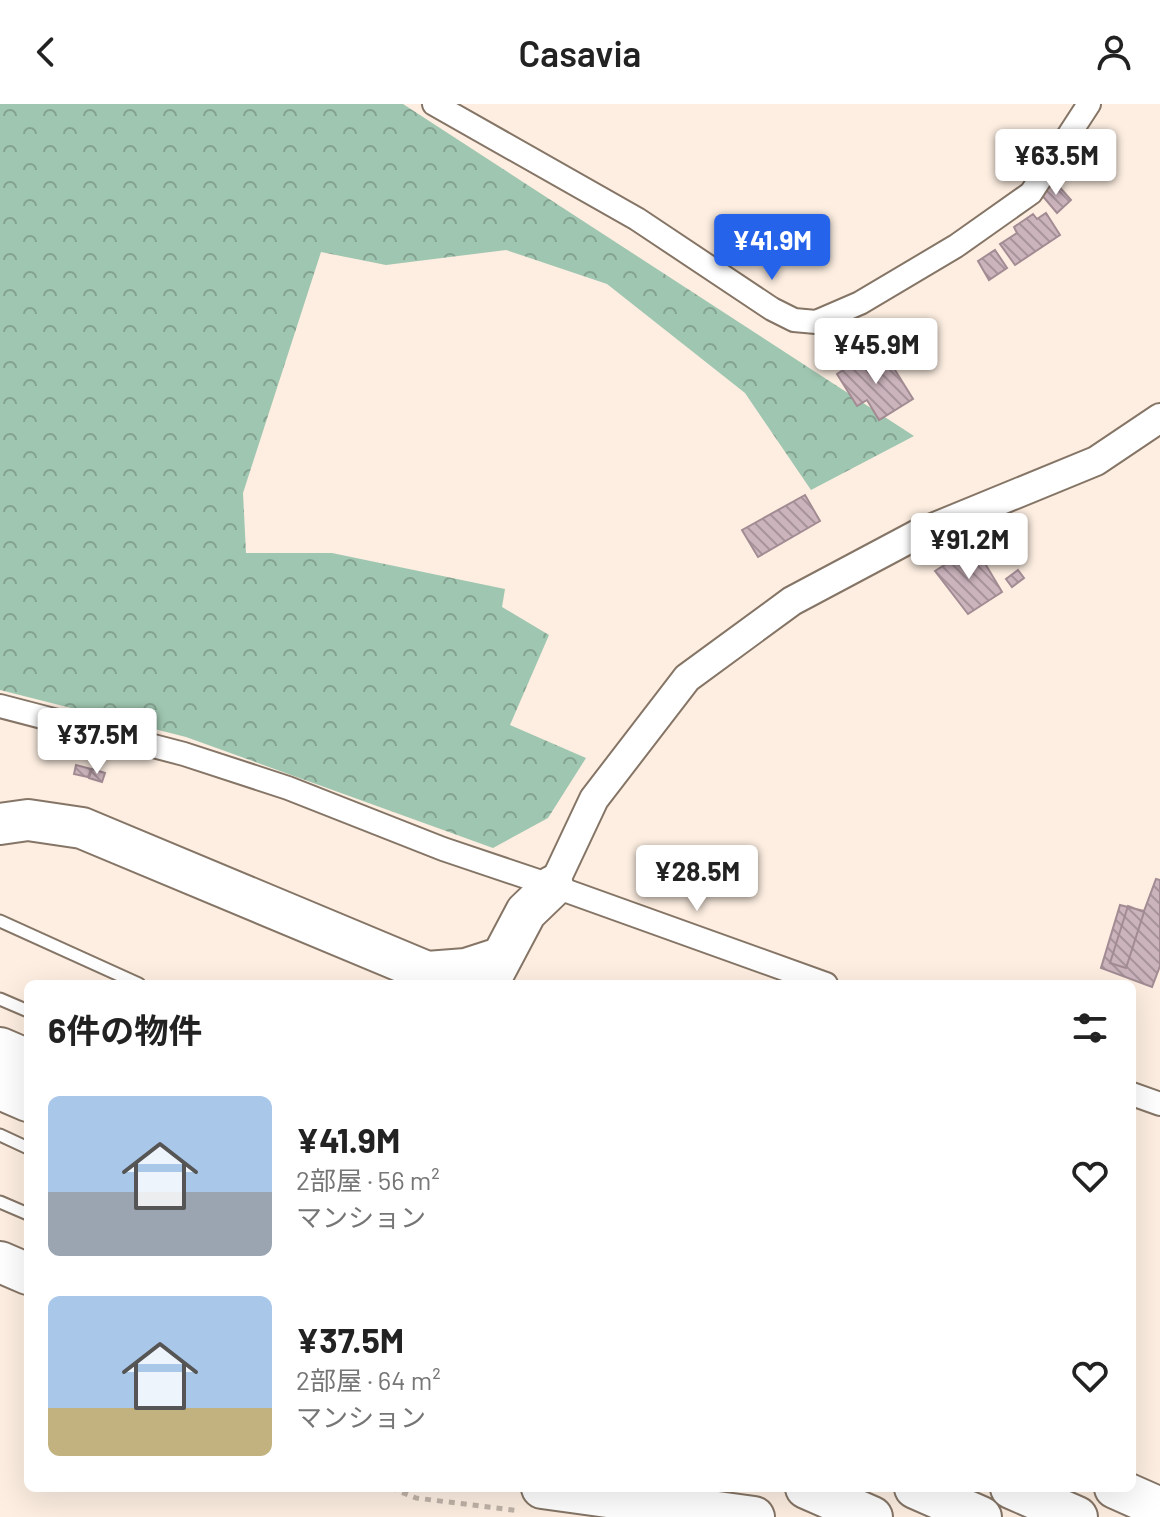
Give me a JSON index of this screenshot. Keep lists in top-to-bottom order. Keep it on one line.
{"page":{"header":"Casavia","price":["¥63.5M","¥41.9M","¥45.9M","¥91.2M","¥37.5M","¥28.5M"],"heading":"6件の物件","list":[{"name":"¥41.9M","note":"2部屋 · 56 m² · マンション"},{"name":"¥37.5M","note":"2部屋 · 64 m² · マンション"}]}}
